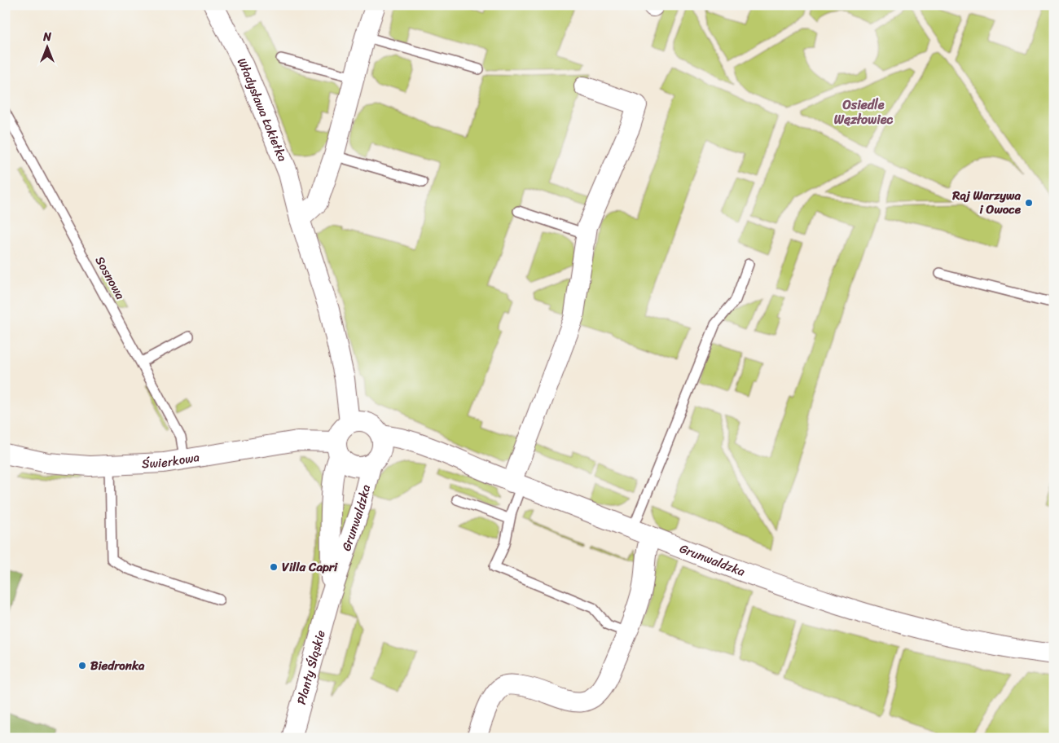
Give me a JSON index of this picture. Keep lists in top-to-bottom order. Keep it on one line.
{"streets":{"street":["Władysława Łokietka","Świerkowa","Grunwaldzka","Planty Śląskie"],"lane":["Sosnowa"]},"crossings":[["Władysława Łokietka","Świerkowa"],["Władysława Łokietka","Grunwaldzka"],["Sosnowa","Świerkowa"],["Świerkowa","Grunwaldzka"],["Grunwaldzka","Planty Śląskie"]],"districts":["Osiedle Węzłowiec"],"places":["Raj Warzywa i Owoce","Villa Capri","Biedronka"],"north":"top"}
